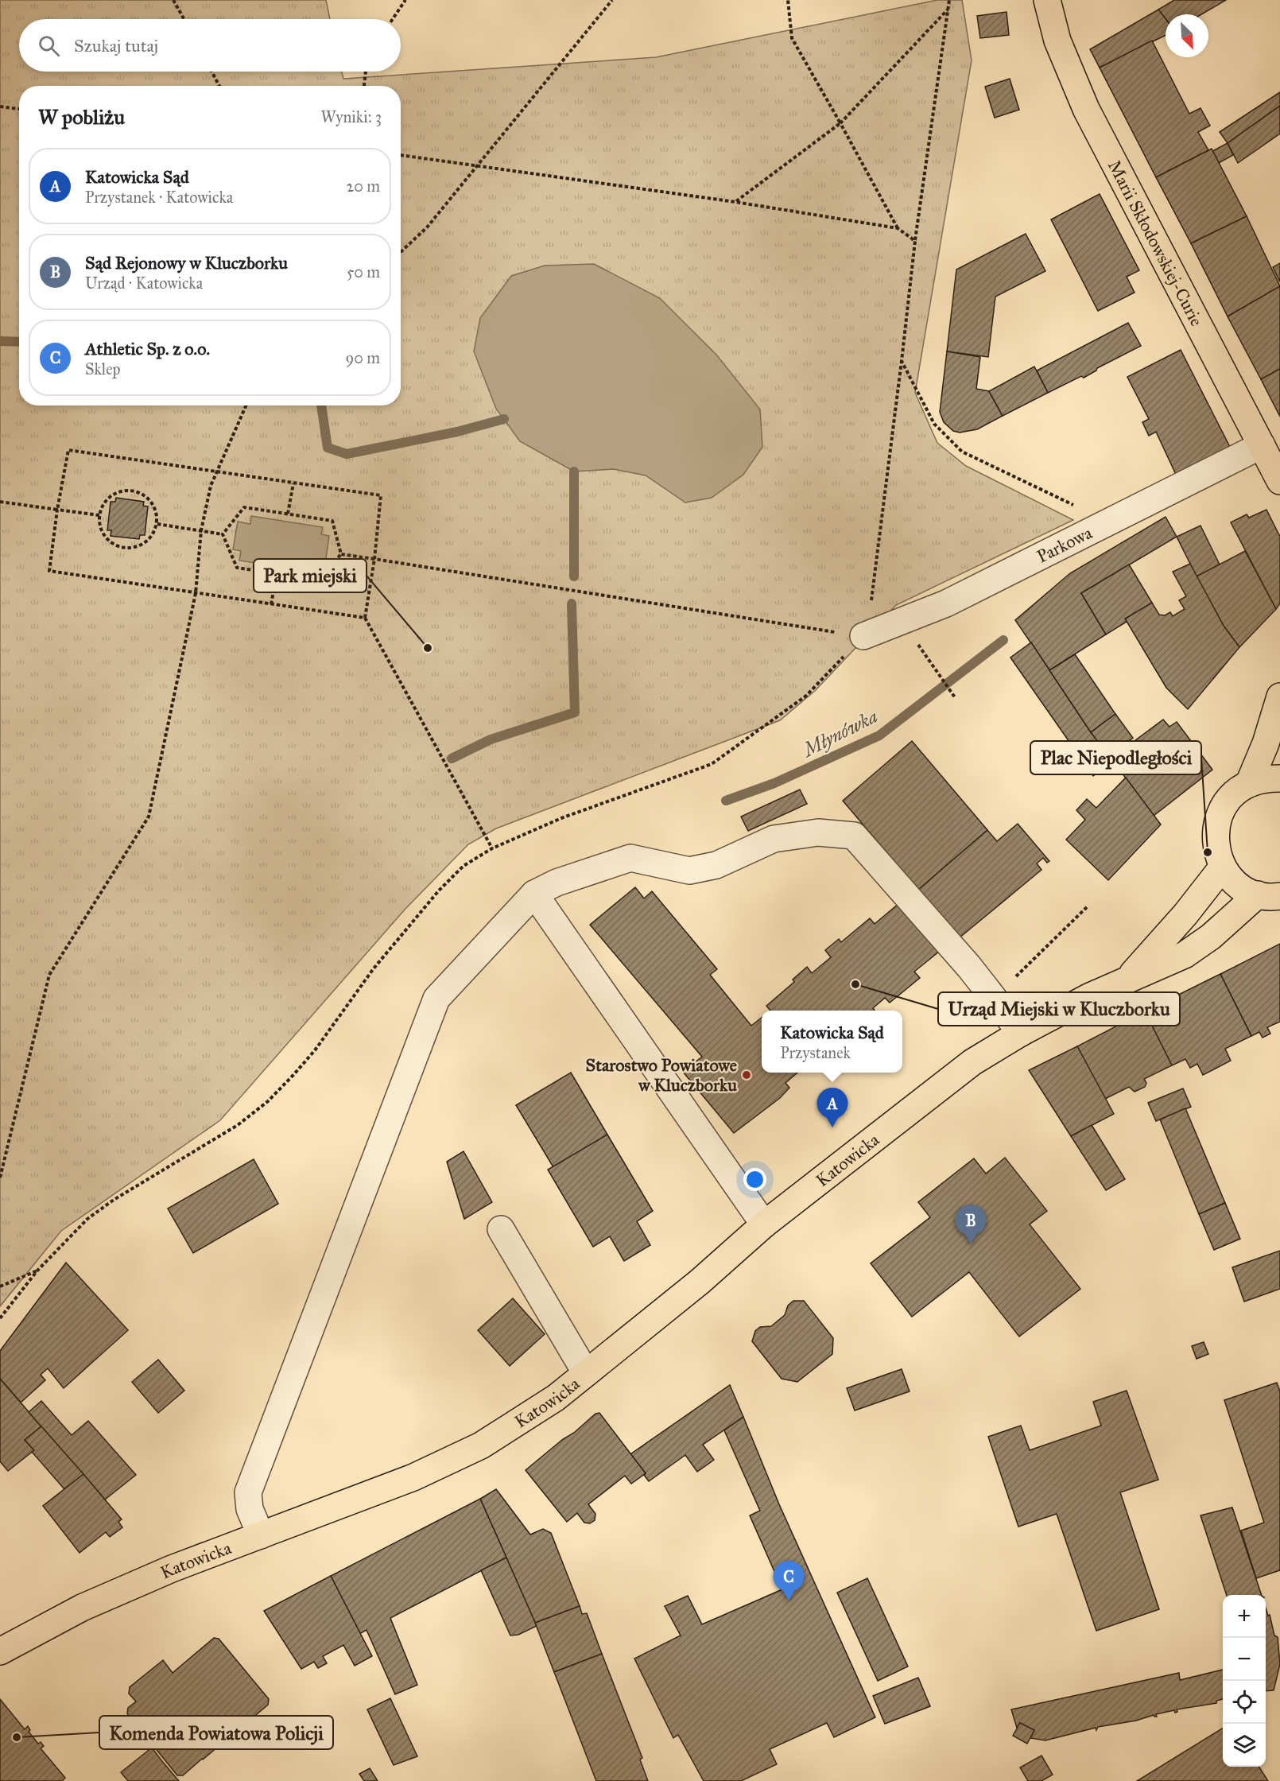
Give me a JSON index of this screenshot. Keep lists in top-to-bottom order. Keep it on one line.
{"streets":{"main road":["Marii Skłodowskiej-Curie","Katowicka"],"street":["Parkowa"]},"crossings":[["Marii Skłodowskiej-Curie","Parkowa"]],"water":["Młynówka"],"places":["Park miejski","Plac Niepodległości","Urząd Miejski w Kluczborku","Starostwo Powiatowe w Kluczborku","Komenda Powiatowa Policji"],"north":"bottom right","page":{"search":"Szukaj tutaj","heading":["W pobliżu","Wyniki: 3"],"list":[{"mark":"A","name":"Katowicka Sąd","note":"Przystanek · Katowicka","value":"20 m"},{"mark":"B","name":"Sąd Rejonowy w Kluczborku","note":"Urząd · Katowicka","value":"50 m"},{"mark":"C","name":"Athletic Sp. z o.o.","note":"Sklep","value":"90 m"}],"popup":["Katowicka Sąd","Przystanek"],"pins":["A","B","C"],"map_buttons":["+","−"]}}
